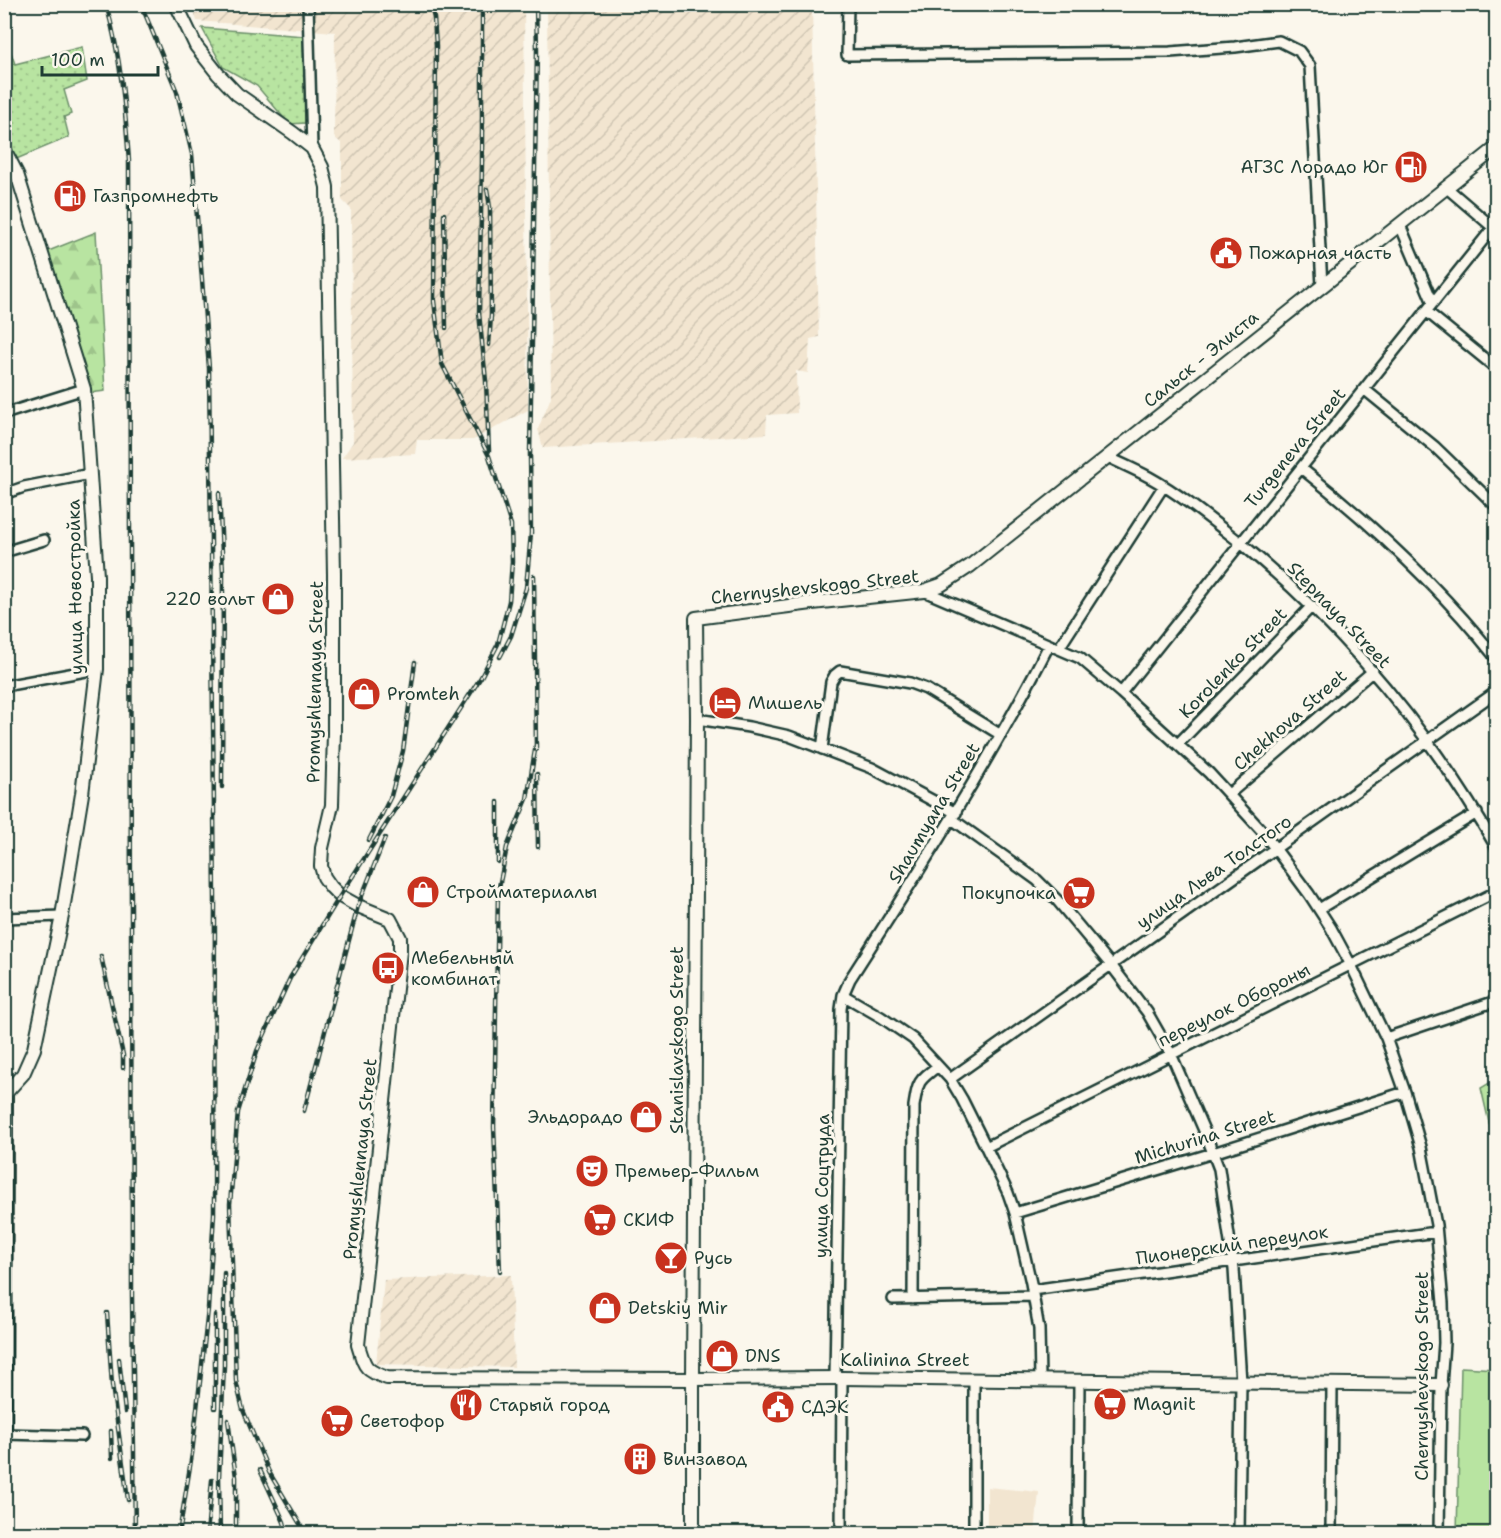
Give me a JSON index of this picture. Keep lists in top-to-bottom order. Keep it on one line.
{"streets":{"main road":["Сальск - Элиста","улица Новостройка","Chernyshevskogo Street","Promyshlennaya Street","Stanislavskogo Street","Kalinina Street"],"street":["Turgeneva Street","Stepnaya Street","Korolenko Street","Chekhova Street","Shaumyana Street","улица Льва Толстого","переулок Обороны","Michurina Street","улица Соцтруда","Пионерский переулок"]},"crossings":[["Сальск - Элиста","Chernyshevskogo Street"],["Сальск - Элиста","Stepnaya Street"],["Turgeneva Street","Chernyshevskogo Street"],["Turgeneva Street","Stepnaya Street"],["Chernyshevskogo Street","Korolenko Street"],["Chernyshevskogo Street","Chekhova Street"],["Chernyshevskogo Street","Shaumyana Street"],["Chernyshevskogo Street","улица Льва Толстого"],["Chernyshevskogo Street","переулок Обороны"],["Chernyshevskogo Street","Stanislavskogo Street"],["Chernyshevskogo Street","Michurina Street"],["Chernyshevskogo Street","Пионерский переулок"],["Chernyshevskogo Street","Kalinina Street"],["Stepnaya Street","Korolenko Street"],["Stepnaya Street","Chekhova Street"],["Stepnaya Street","улица Льва Толстого"],["Promyshlennaya Street","Kalinina Street"],["Shaumyana Street","улица Соцтруда"],["Stanislavskogo Street","Kalinina Street"],["улица Соцтруда","Kalinina Street"]],"places":{"fuel station":["АГЗС Лорадо Юг","Газпромнефть"],"public building":["Пожарная часть","СДЭК"],"shop":["220 вольт","Promteh","Стройматериалы","Эльдорадо","Detskiy Mir","DNS"],"hotel":["Мишель"],"supermarket":["Покупочка","СКИФ","Magnit","Светофор"],"bus stop":["Мебельный комбинат"],"theatre":["Премьер-Фильм"],"bar":["Русь"],"restaurant":["Старый город"],"building":["Винзавод"]},"scale_bar":"100 m"}
